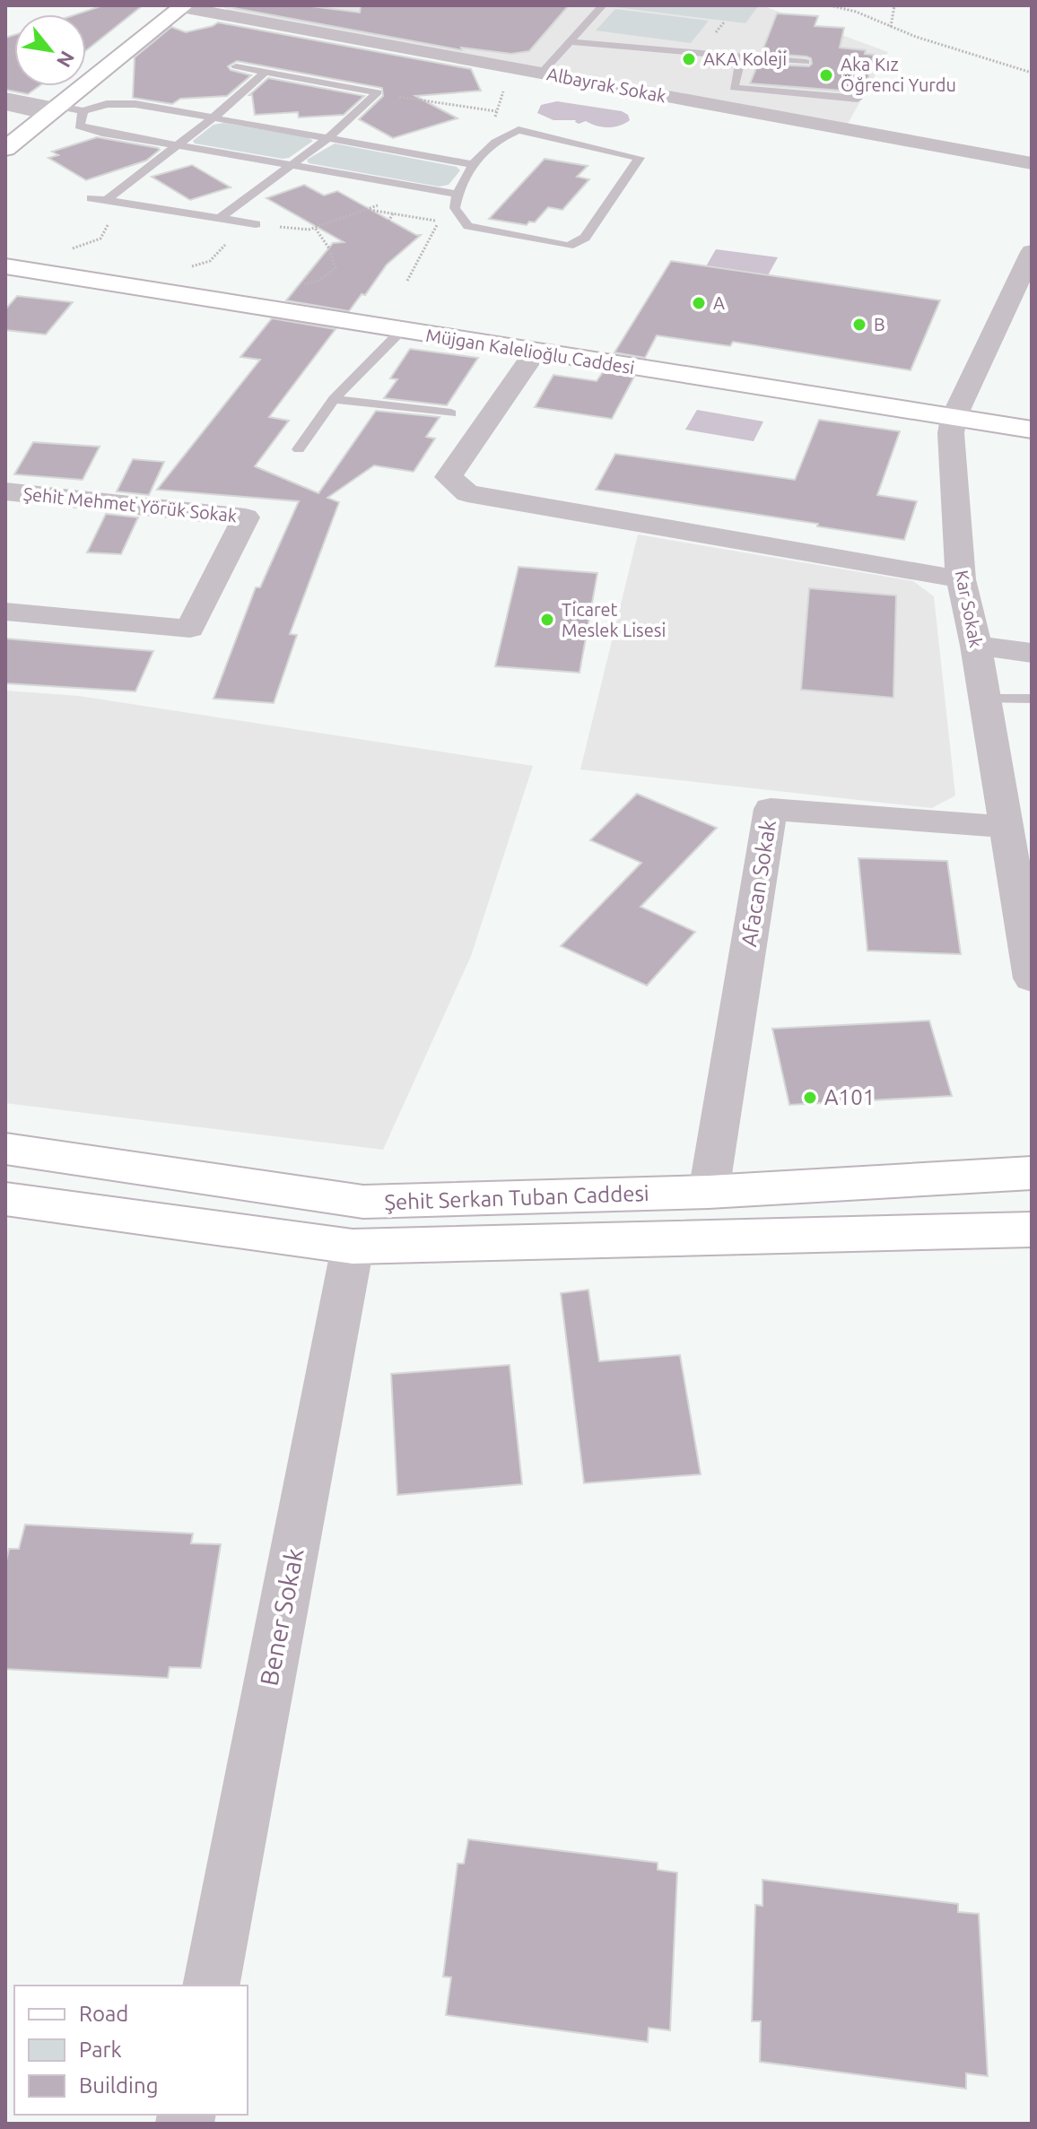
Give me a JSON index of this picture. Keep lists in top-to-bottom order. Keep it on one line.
{"streets":{"main road":["Müjgan Kalelioğlu Caddesi","Şehit Serkan Tuban Caddesi"],"street":["Albayrak Sokak","Şehit Mehmet Yörük Sokak","Kar Sokak","Afacan Sokak","Bener Sokak"]},"crossings":[["Müjgan Kalelioğlu Caddesi","Kar Sokak"],["Kar Sokak","Afacan Sokak"],["Afacan Sokak","Şehit Serkan Tuban Caddesi"],["Şehit Serkan Tuban Caddesi","Bener Sokak"]],"places":["AKA Koleji","Aka Kız Öğrenci Yurdu","A","B","Ticaret Meslek Lisesi","A101"],"legend":["Road","Park","Building"],"north":"bottom right"}
